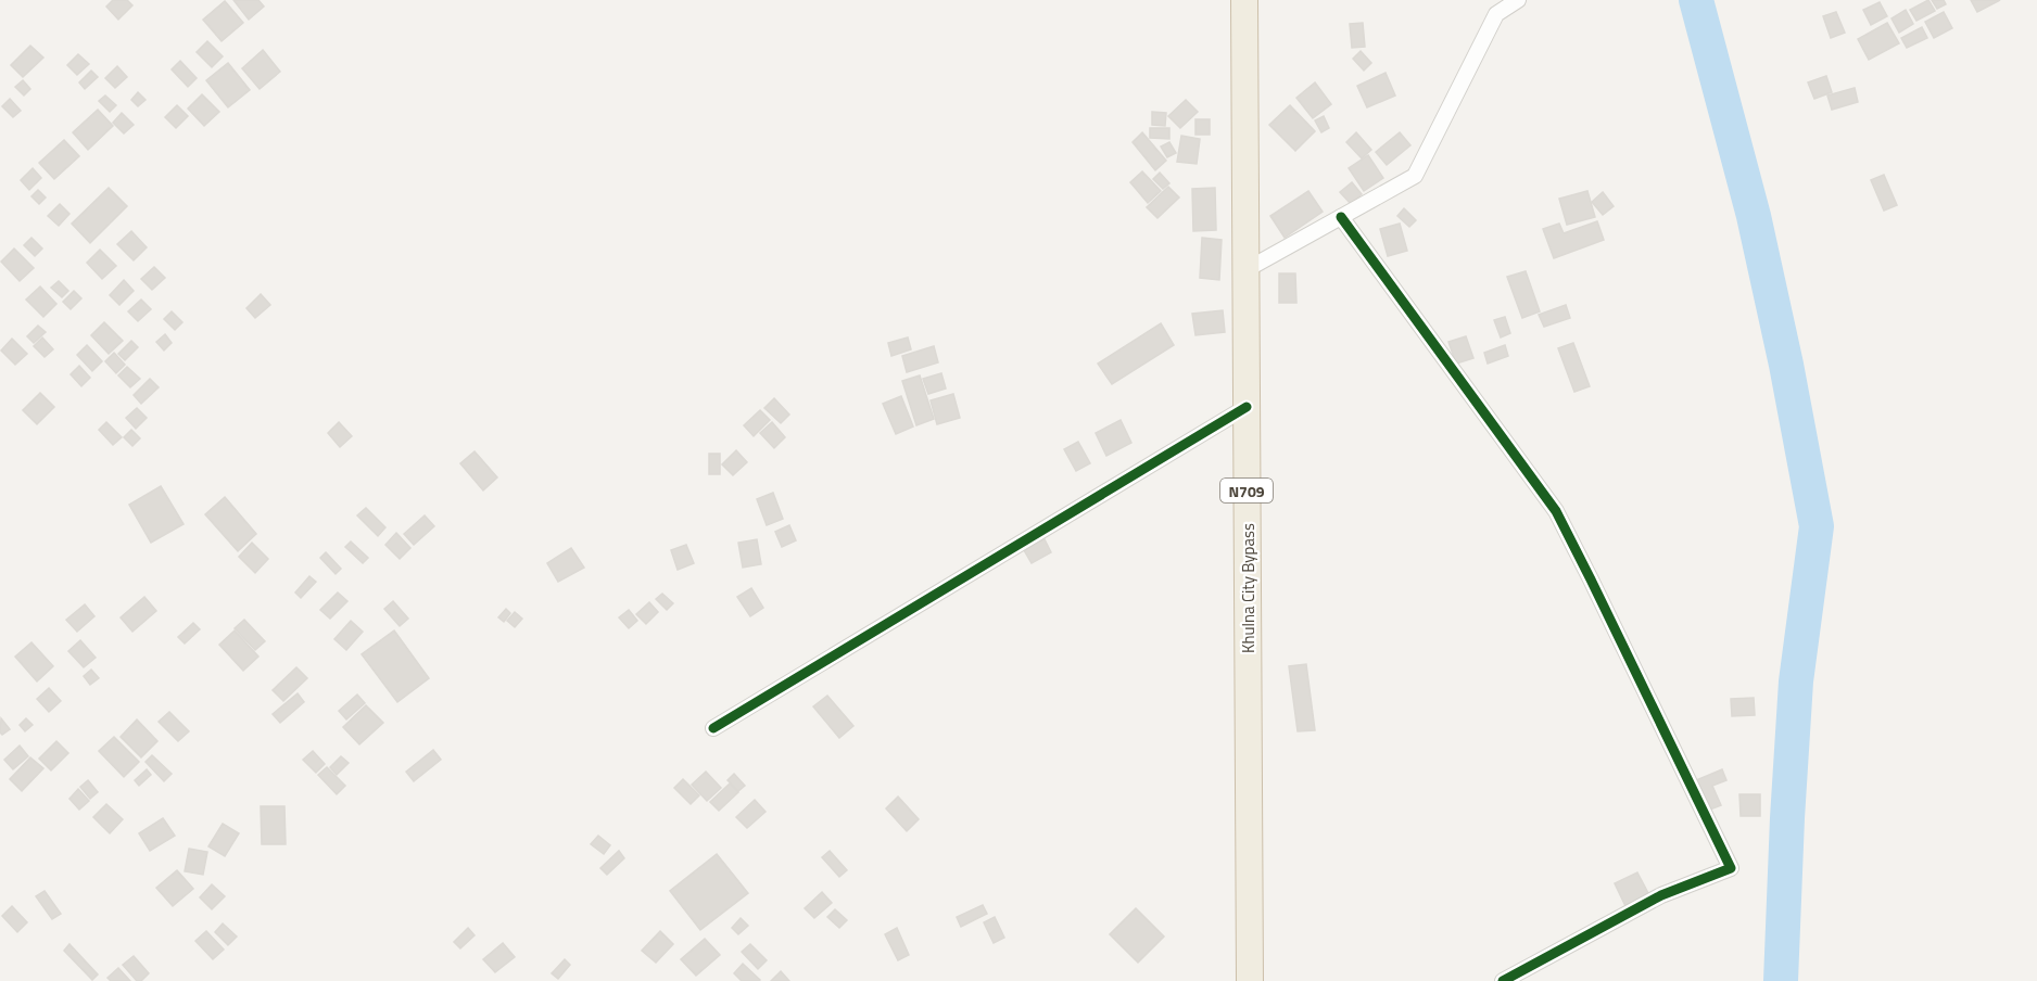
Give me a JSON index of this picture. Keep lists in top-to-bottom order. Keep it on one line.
{"streets":{"highway":["N709","Khulna City Bypass"]}}
